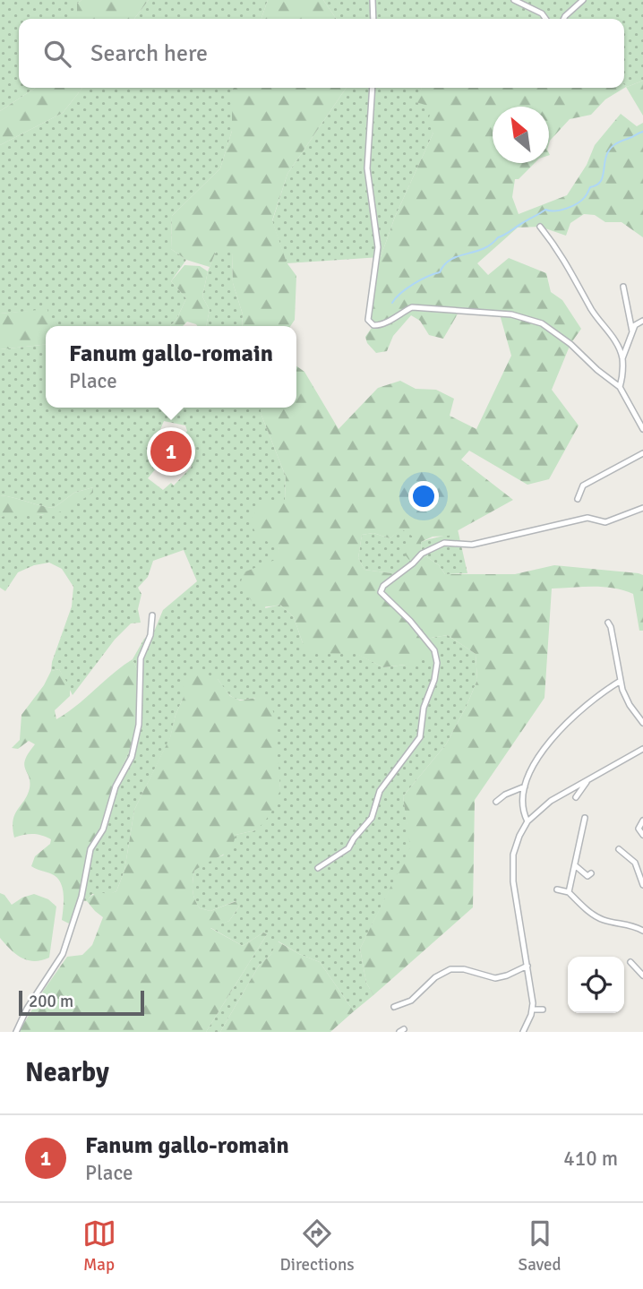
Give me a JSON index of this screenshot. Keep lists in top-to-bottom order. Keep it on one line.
{"scale_bar":"200 m","north":"top left","page":{"search":"Search here","popup":["Fanum gallo-romain","Place"],"pins":"1","scale":"200 m","heading":"Nearby","list":[{"mark":"1","name":"Fanum gallo-romain","note":"Place","value":"410 m"}],"nav":["Map","Directions","Saved"]}}
